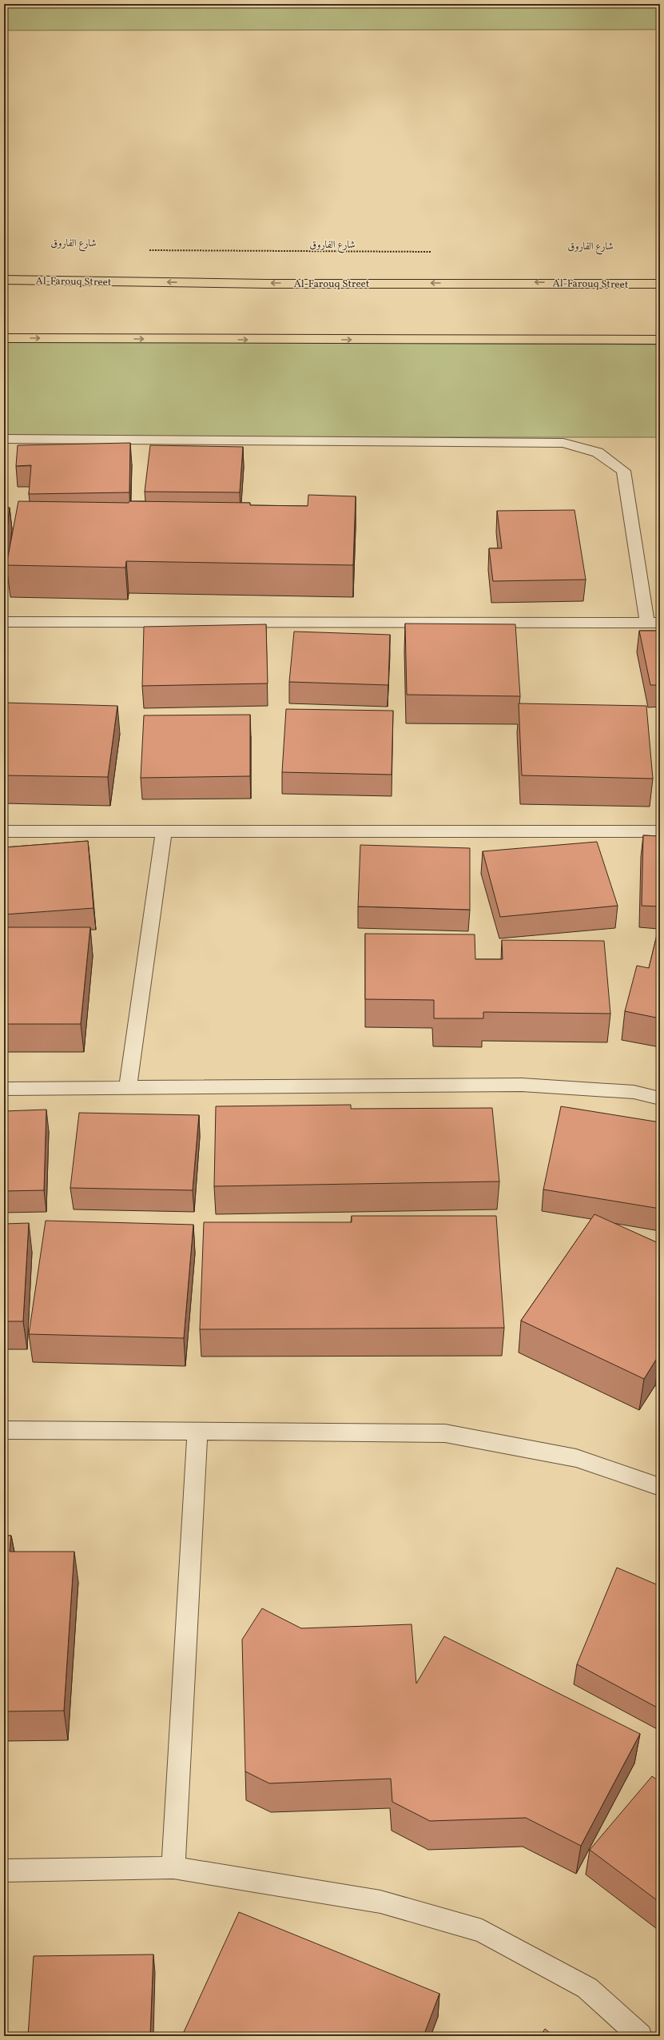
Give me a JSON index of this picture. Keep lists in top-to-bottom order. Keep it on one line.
{"streets":{"main road":["Al-Farouq Street"],"path":["شارع الفاروق"]}}
